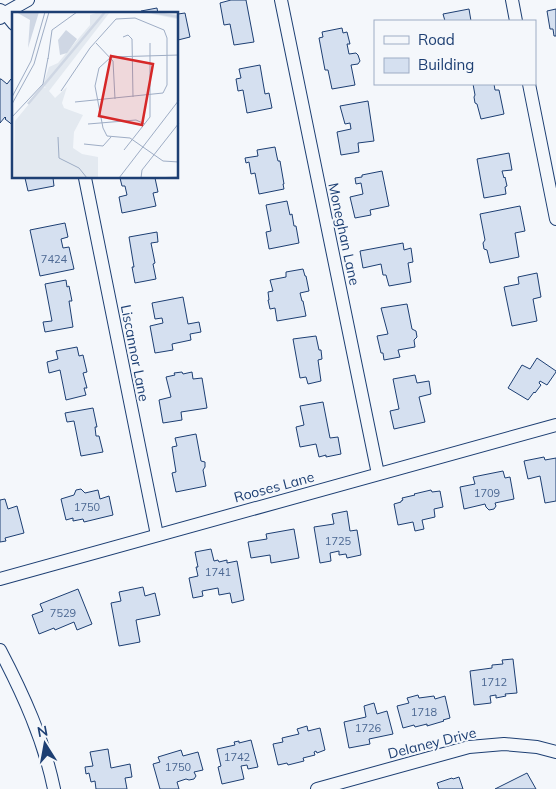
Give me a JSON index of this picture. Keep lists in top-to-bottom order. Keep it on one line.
{"streets":{"street":["Moneghan Lane","Liscannor Lane","Rooses Lane","Delaney Drive"]},"crossings":[["Moneghan Lane","Rooses Lane"],["Liscannor Lane","Rooses Lane"]],"house_numbers":["7424","1709","1750","1725","1741","7529","1712","1718","1726","1742","1750"],"legend":["Road","Building"],"north":"top"}
